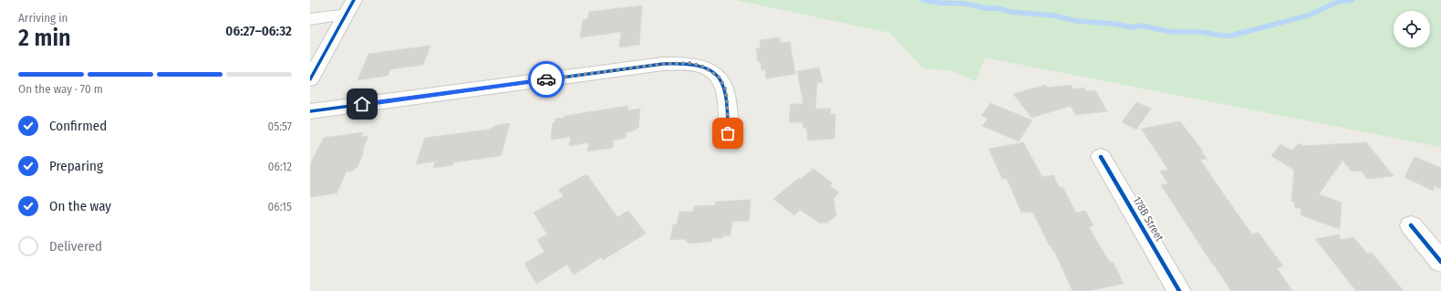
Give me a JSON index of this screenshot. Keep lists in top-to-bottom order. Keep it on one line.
{"streets":{"street":["178B Street"]},"page":{"heading":["2 min","Arriving in","06:27–06:32"],"bar":"On the way · 70 m","list":[["Confirmed","05:57"],["Preparing","06:12"],["On the way","06:15"],"Delivered"]}}
